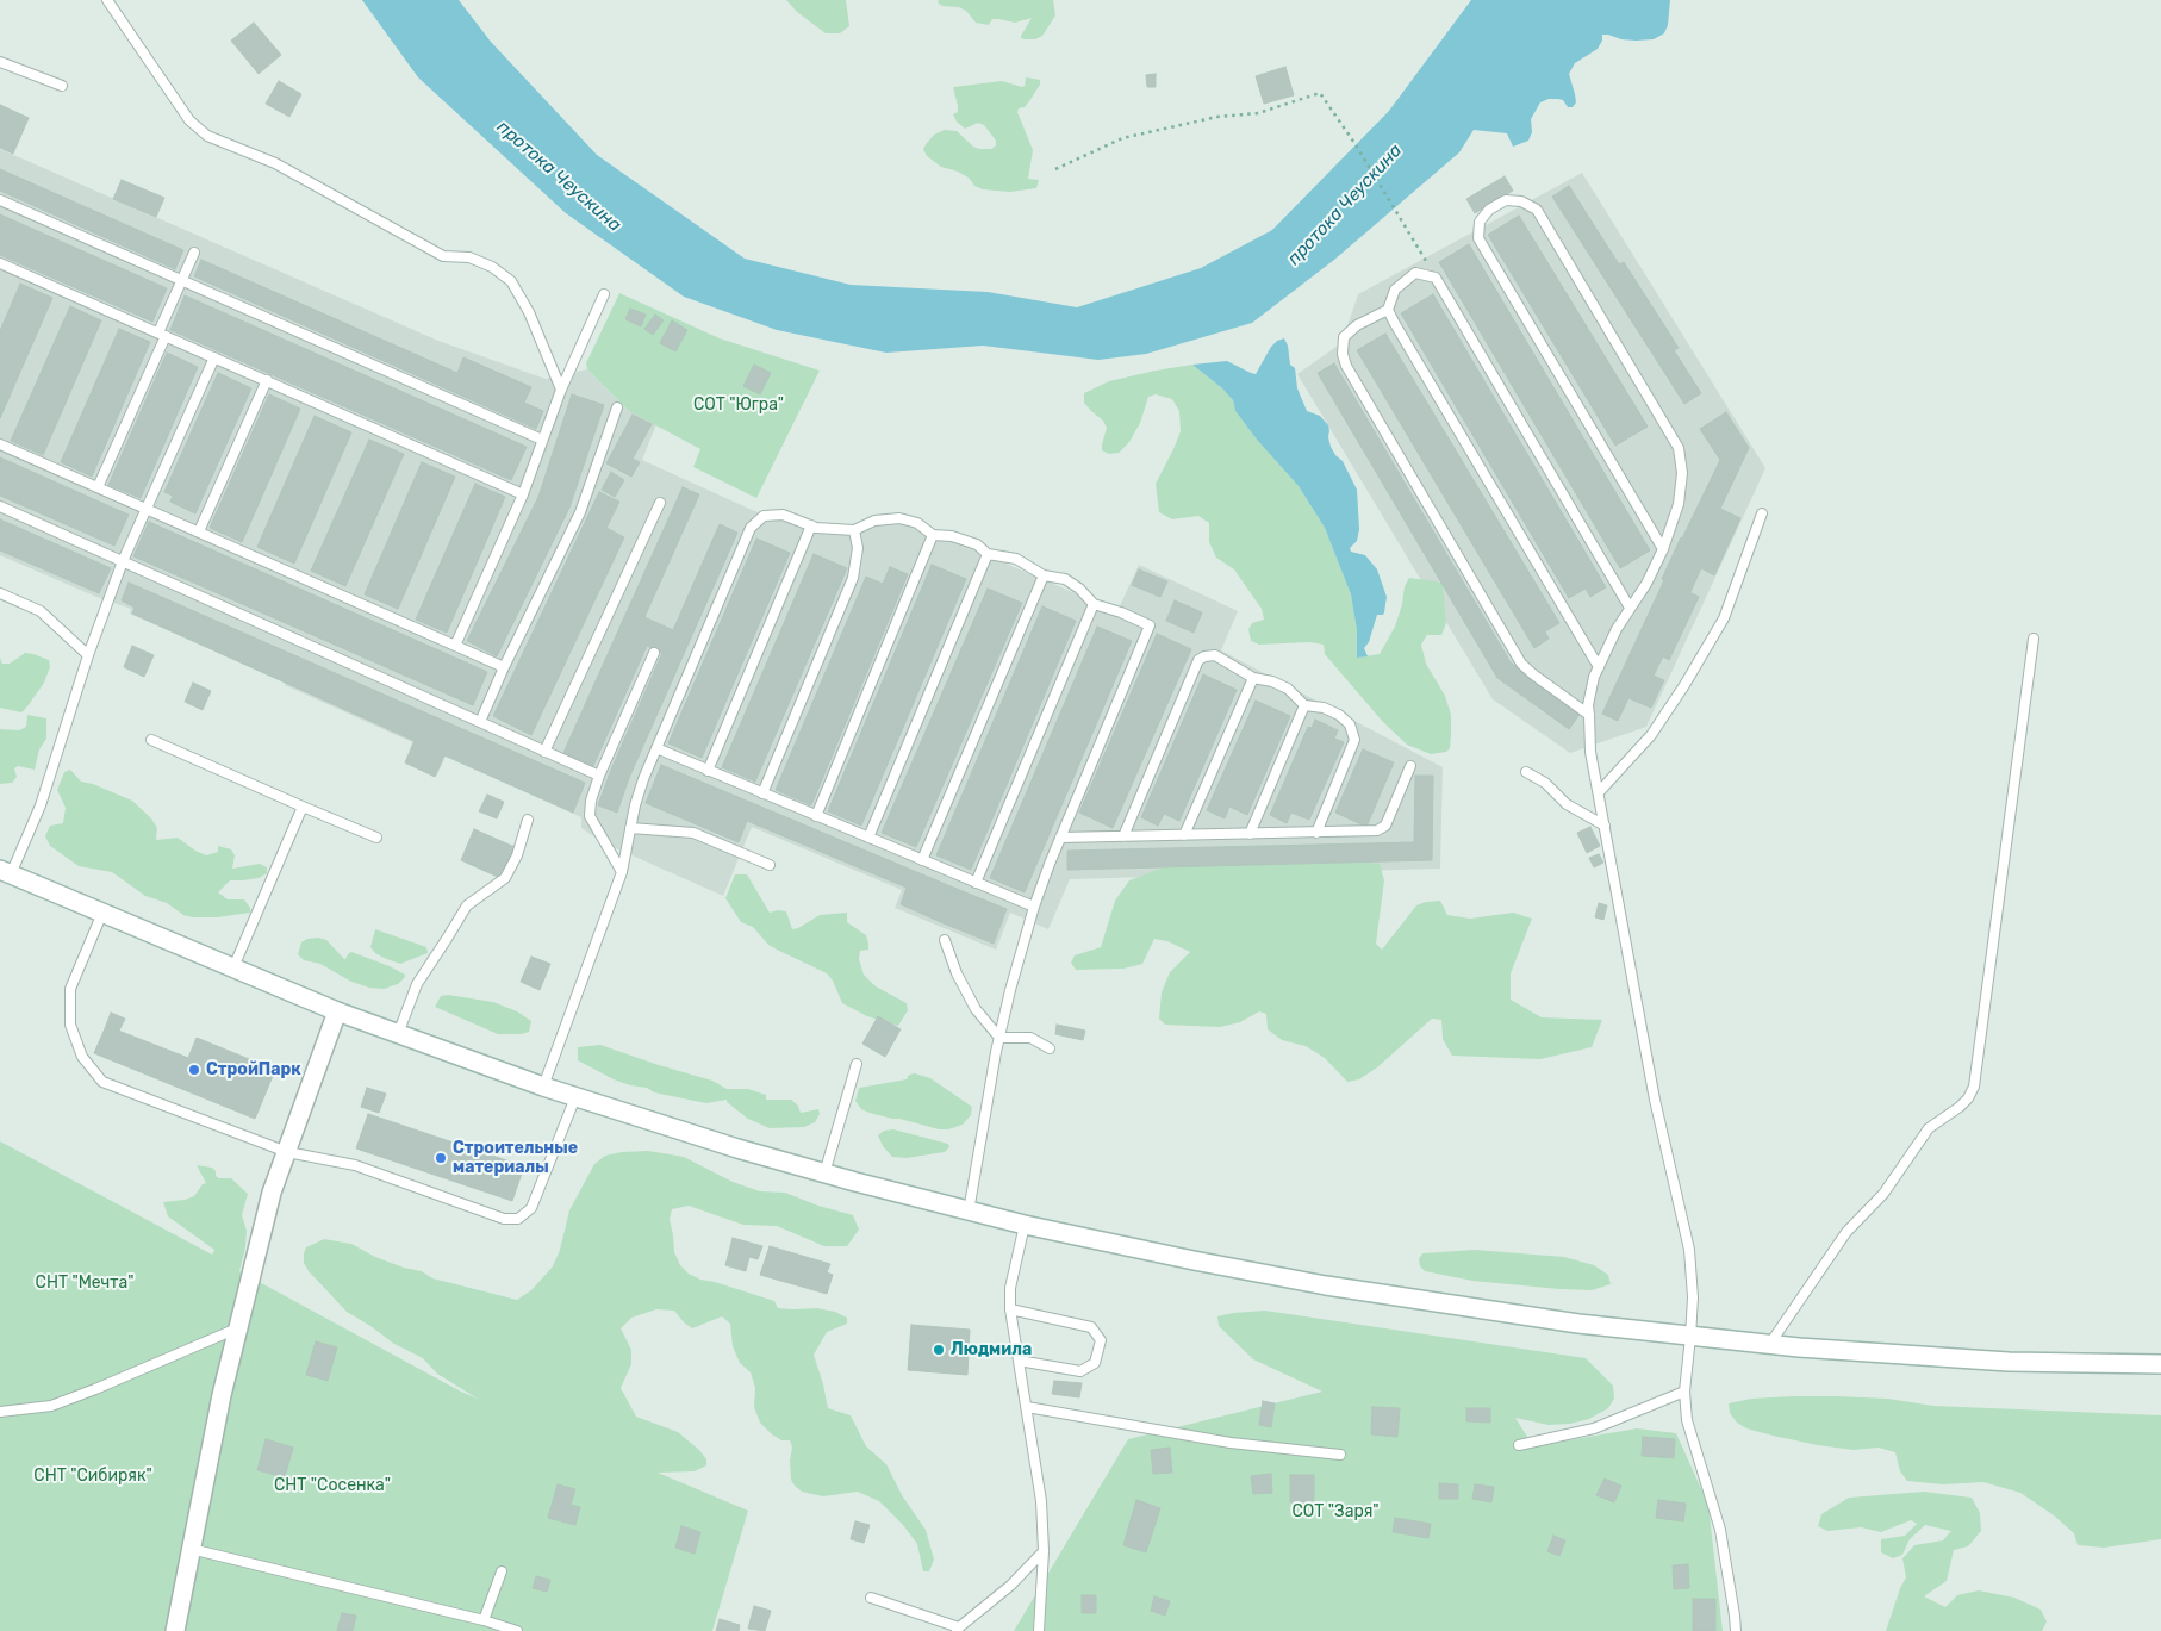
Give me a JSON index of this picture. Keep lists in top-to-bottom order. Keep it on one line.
{"water":["протока Чеускина"],"parks":["СОТ \"Югра\"","СНТ \"Мечта\"","СНТ \"Сибиряк\"","СНТ \"Сосенка\"","СОТ \"Заря\""],"places":["СтройПарк","Строительные материалы","Людмила"]}
